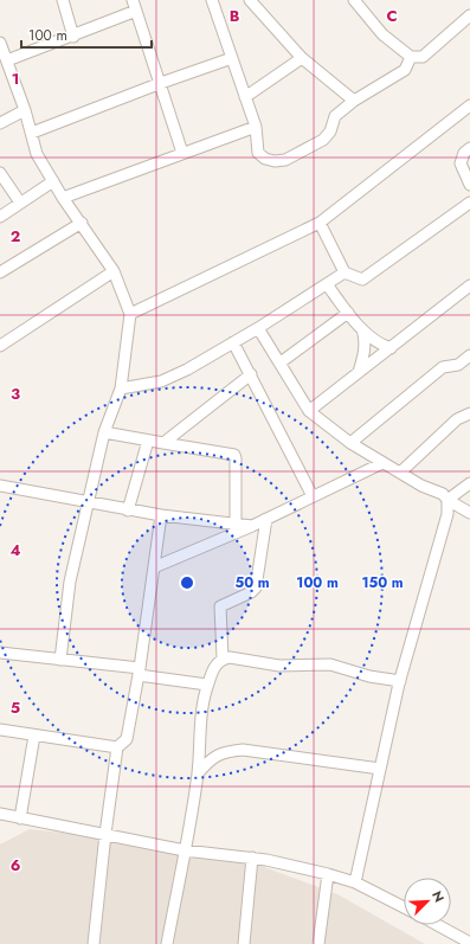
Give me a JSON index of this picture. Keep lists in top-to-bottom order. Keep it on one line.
{"scale_bar":"100 m","north":"top right","grid":{"columns":["B","C"],"rows":["1","2","3","4","5","6"]},"rings":["50 m","100 m","150 m"]}
